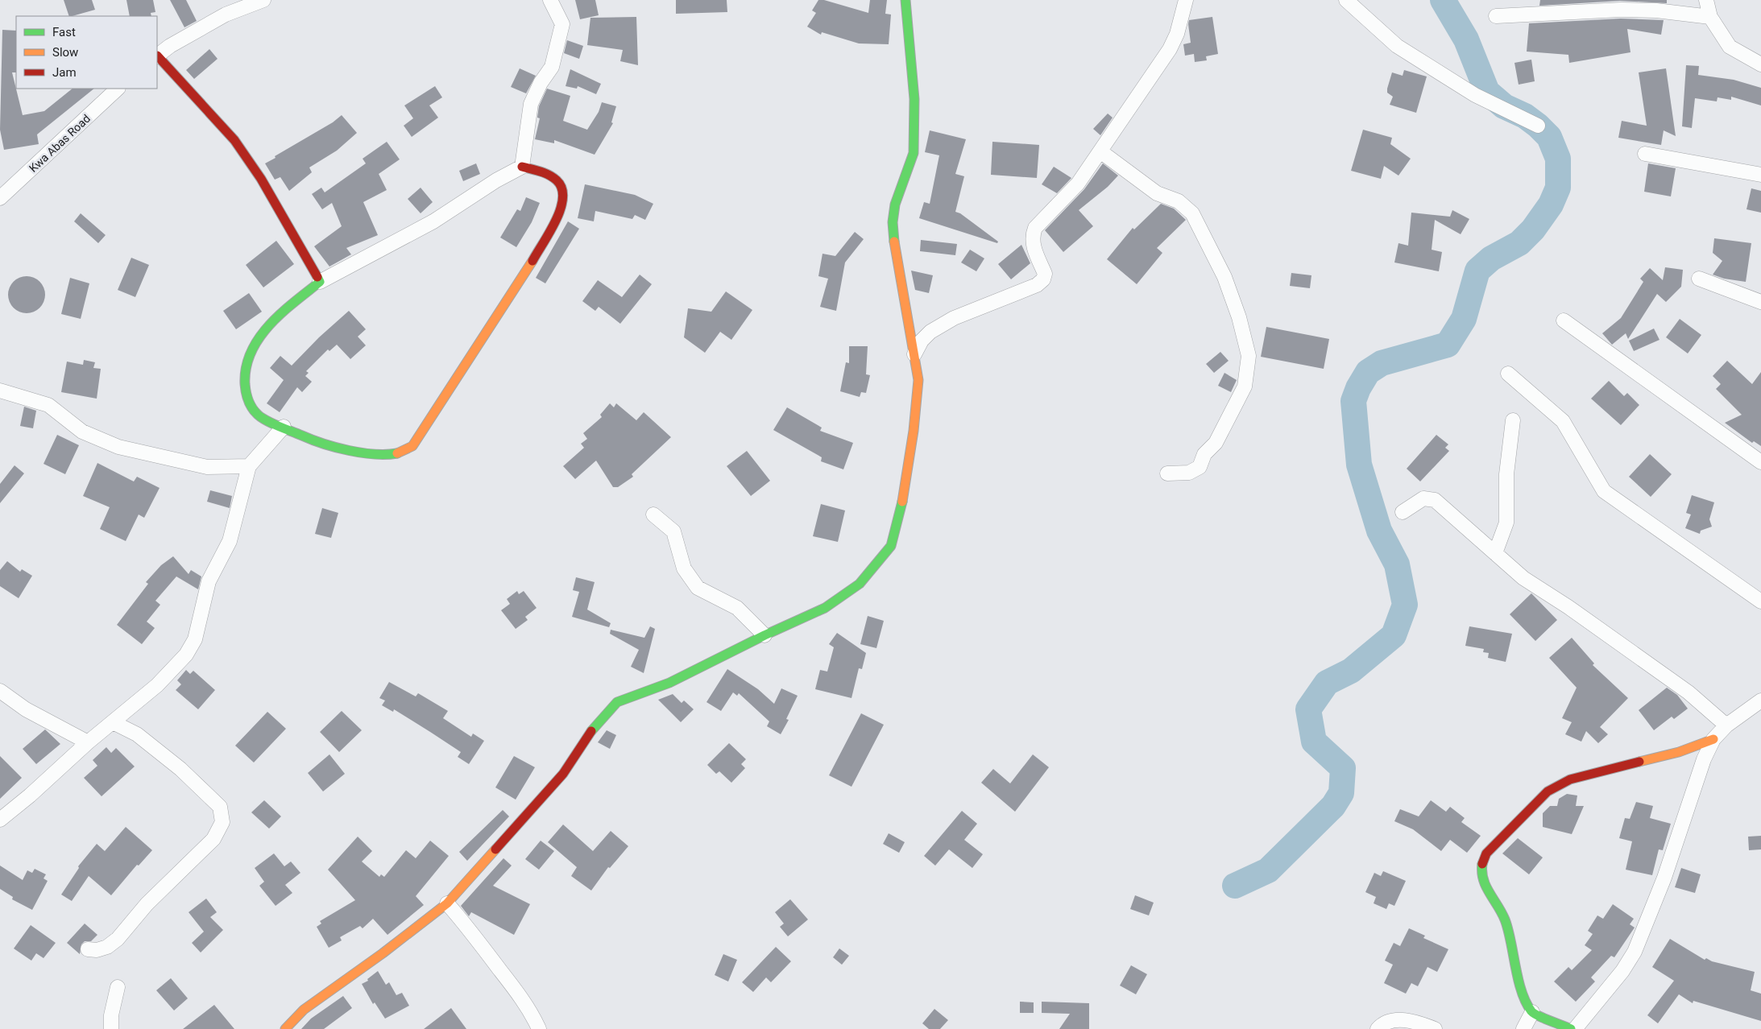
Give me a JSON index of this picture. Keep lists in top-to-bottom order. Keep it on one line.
{"streets":{"street":["Kwa Abas Road"]},"legend":["Fast","Slow","Jam"]}
